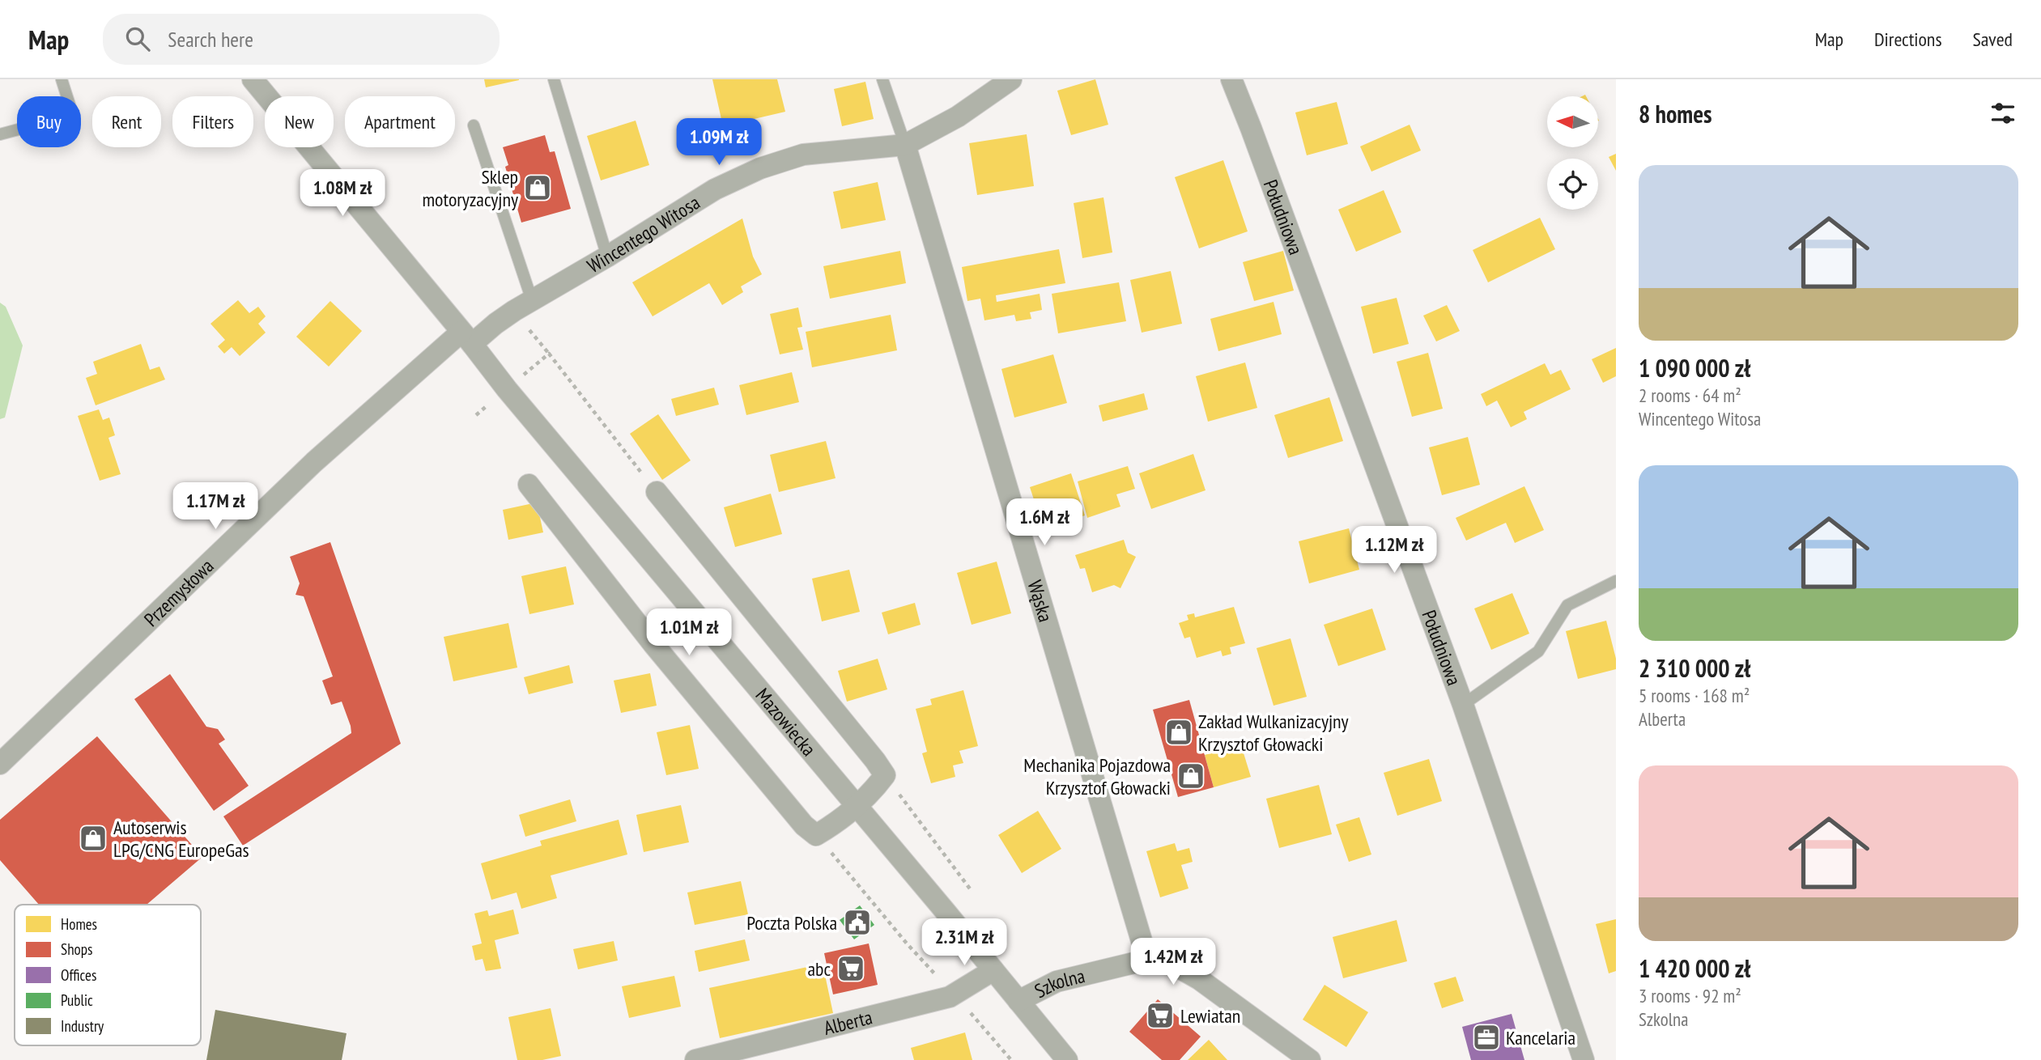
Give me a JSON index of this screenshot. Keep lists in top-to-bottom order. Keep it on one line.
{"streets":{"street":["Południowa","Wincentego Witosa","Przemysłowa","Wąska","Mazowiecka","Szkolna","Alberta"]},"crossings":[["Wincentego Witosa","Przemysłowa"],["Wincentego Witosa","Wąska"],["Wincentego Witosa","Mazowiecka"],["Przemysłowa","Mazowiecka"],["Wąska","Szkolna"],["Mazowiecka","Szkolna"],["Mazowiecka","Alberta"]],"places":{"shop":["Sklep motoryzacyjny","Zakład Wulkanizacyjny Krzysztof Głowacki","Mechanika Pojazdowa Krzysztof Głowacki","Autoserwis LPG/CNG EuropeGas"],"public building":["Poczta Polska"],"supermarket":["abc","Lewiatan"],"office":["Kancelaria"]},"legend":["Homes","Shops","Offices","Public","Industry"],"north":"left","page":{"header":"Map","search":"Search here","nav":["Map","Directions","Saved"],"heading":"8 homes","chip":["Buy","Rent","Filters","New","Apartment"],"price":["1.09M zł","1.08M zł","1.17M zł","1.6M zł","1.12M zł","1.01M zł","2.31M zł","1.42M zł"],"list":[{"name":"1 090 000 zł","note":"2 rooms · 64 m² · Wincentego Witosa"},{"name":"2 310 000 zł","note":"5 rooms · 168 m² · Alberta"},{"name":"1 420 000 zł","note":"3 rooms · 92 m² · Szkolna"}]}}
